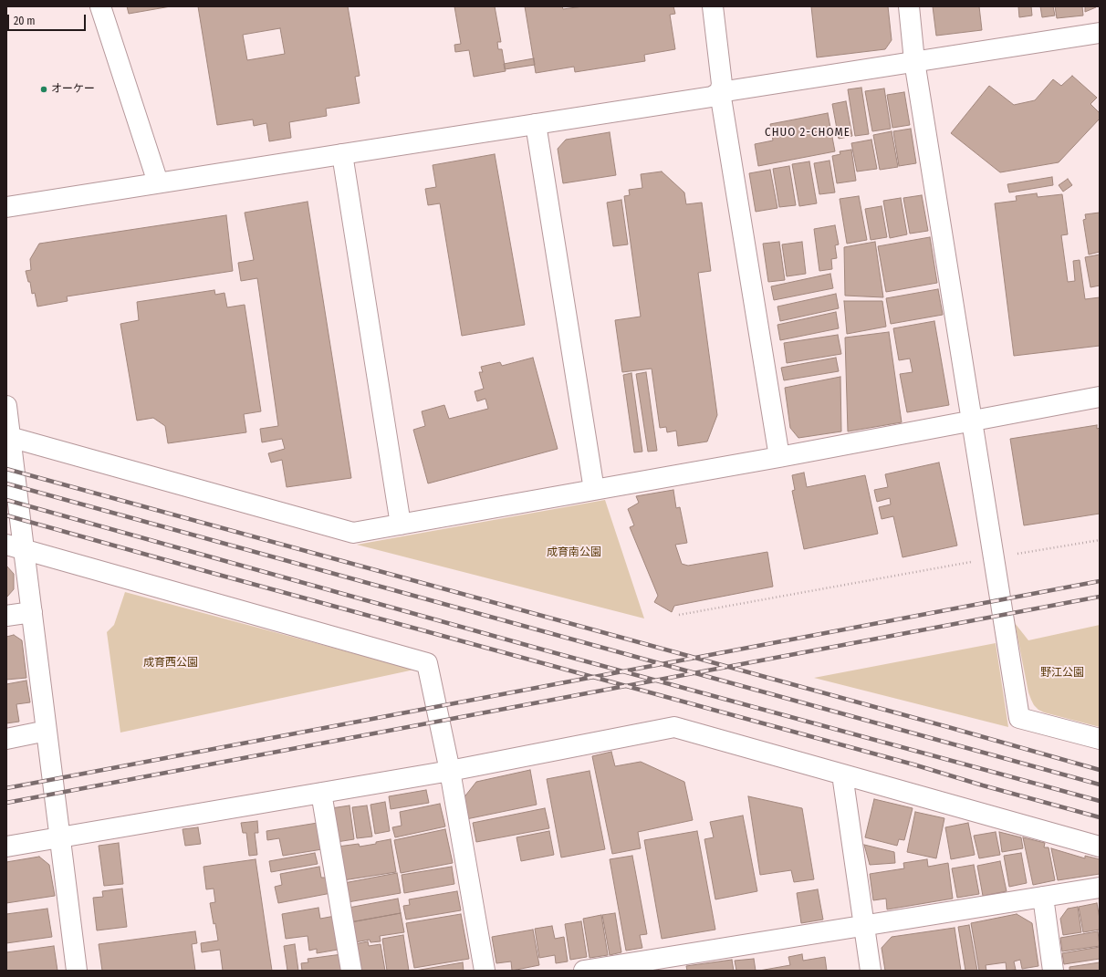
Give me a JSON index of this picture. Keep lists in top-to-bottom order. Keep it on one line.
{"districts":["CHUO 2-CHOME"],"parks":["成育南公園","成育西公園","野江公園"],"places":["オーケー"],"scale_bar":"20 m"}
